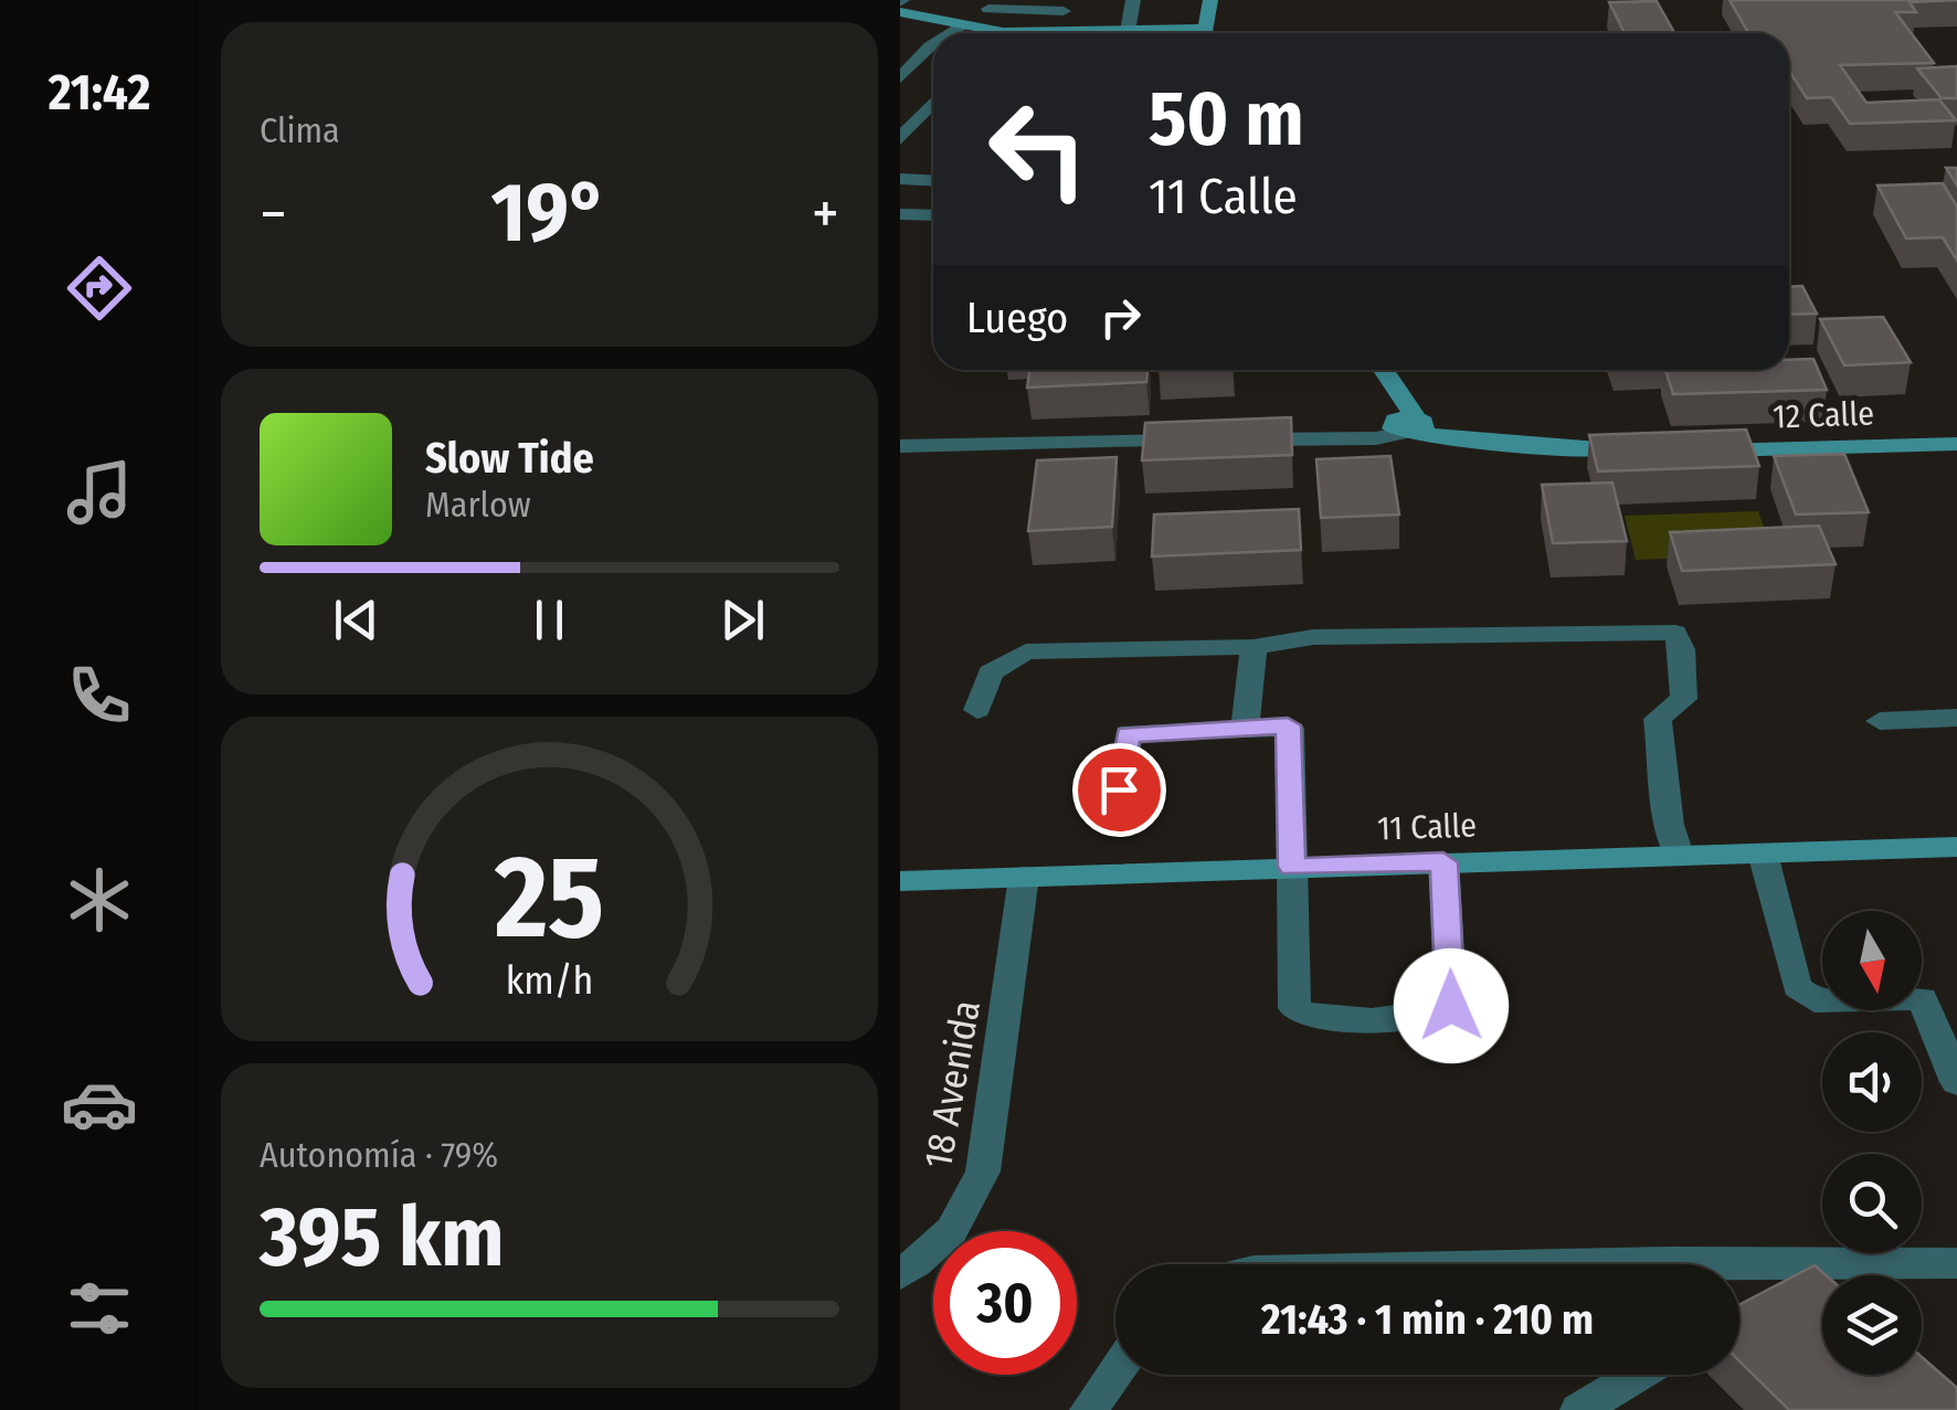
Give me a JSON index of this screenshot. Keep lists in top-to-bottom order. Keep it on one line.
{"streets":{"street":["12 Calle","11 Calle","18 Avenida"]},"crossings":[["11 Calle","18 Avenida"]],"north":"bottom","page":{"tabs":"21:42","tile":["Clima",["Autonomía · 79%","395 km"]],"turn":["50 m","11 Calle"],"heat":["−","19°","+"],"then":"Luego","song":["Slow Tide","Marlow"],"limit":"30","trip":"21:43 · 1 min · 210 m","gauge":["25","km/h"]}}
